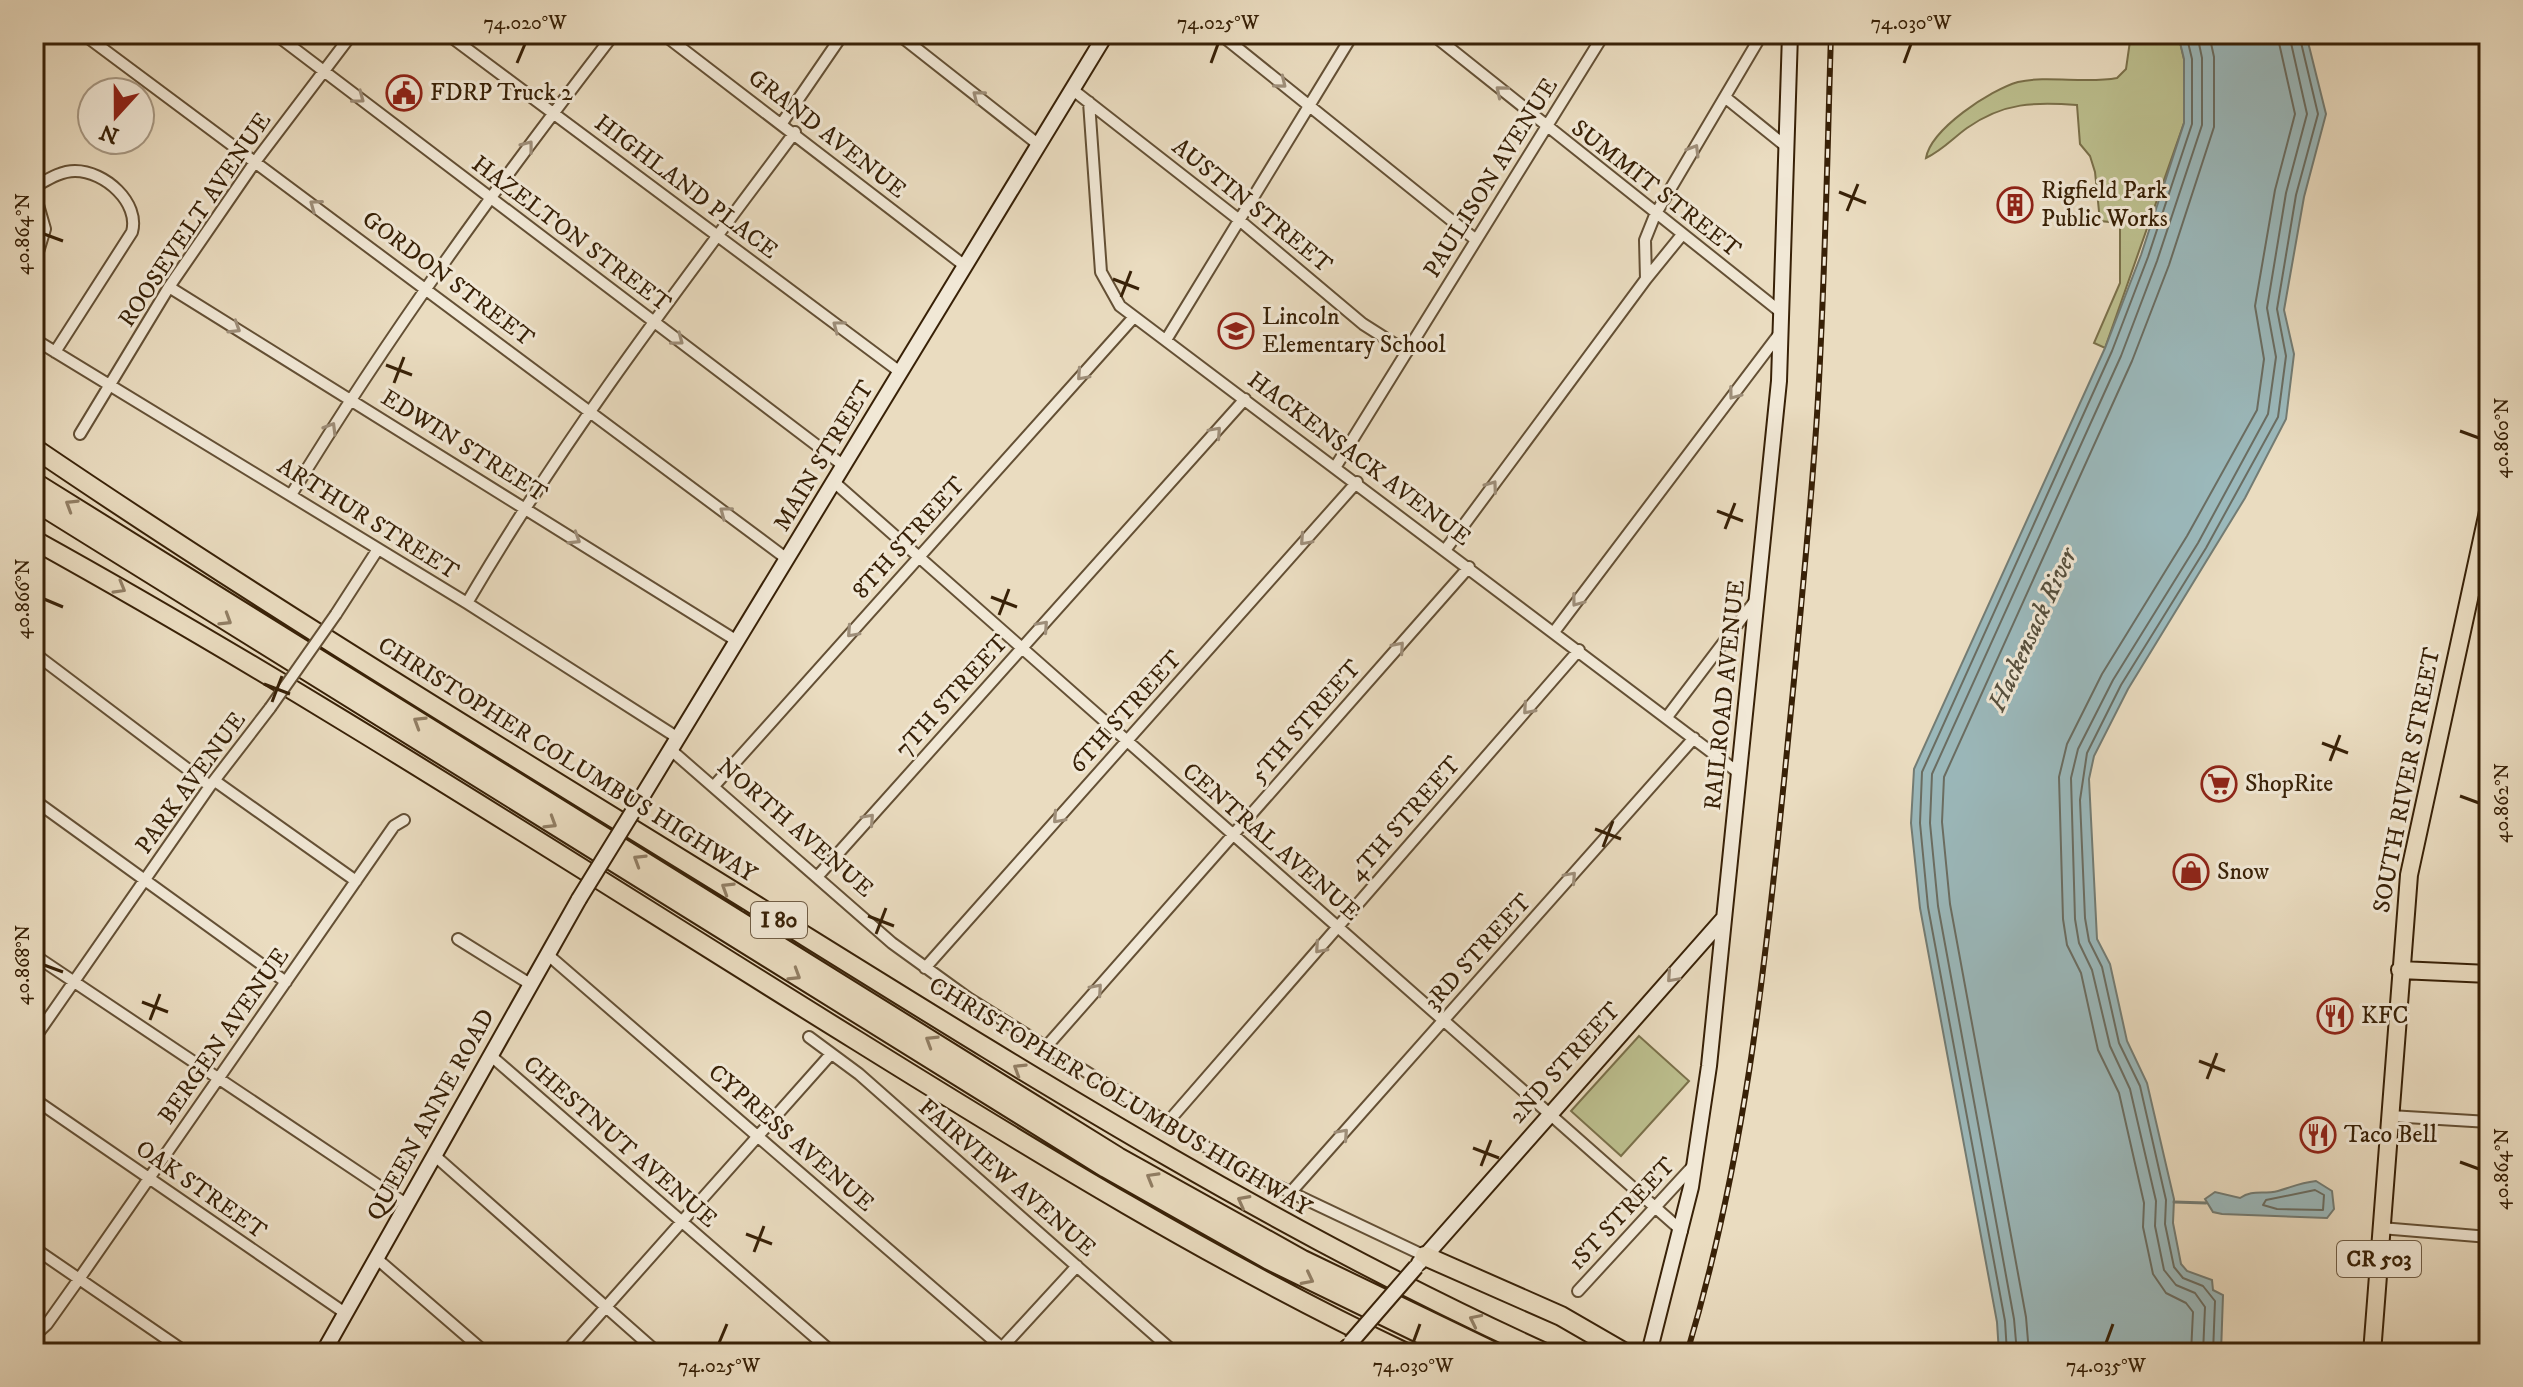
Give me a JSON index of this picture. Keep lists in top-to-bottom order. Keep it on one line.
{"streets":{"highway":["CHRISTOPHER COLUMBUS HIGHWAY","I 80"],"main road":["MAIN STREET","RAILROAD AVENUE","SOUTH RIVER STREET","2ND STREET","QUEEN ANNE ROAD","CR 503"],"street":["GRAND AVENUE","PAULISON AVENUE","HIGHLAND PLACE","SUMMIT STREET","AUSTIN STREET","ROOSEVELT AVENUE","HAZELTON STREET","GORDON STREET","EDWIN STREET","HACKENSACK AVENUE","ARTHUR STREET","8TH STREET","7TH STREET","6TH STREET","5TH STREET","PARK AVENUE","4TH STREET","NORTH AVENUE","CENTRAL AVENUE","3RD STREET","BERGEN AVENUE","CYPRESS AVENUE","CHESTNUT AVENUE","FAIRVIEW AVENUE","OAK STREET","1ST STREET"]},"crossings":[["GRAND AVENUE","MAIN STREET"],["PAULISON AVENUE","SUMMIT STREET"],["PAULISON AVENUE","AUSTIN STREET"],["PAULISON AVENUE","HACKENSACK AVENUE"],["HIGHLAND PLACE","MAIN STREET"],["SUMMIT STREET","RAILROAD AVENUE"],["AUSTIN STREET","MAIN STREET"],["AUSTIN STREET","HACKENSACK AVENUE"],["ROOSEVELT AVENUE","HAZELTON STREET"],["ROOSEVELT AVENUE","GORDON STREET"],["ROOSEVELT AVENUE","EDWIN STREET"],["ROOSEVELT AVENUE","ARTHUR STREET"],["HAZELTON STREET","MAIN STREET"],["GORDON STREET","MAIN STREET"],["EDWIN STREET","MAIN STREET"],["MAIN STREET","ARTHUR STREET"],["MAIN STREET","NORTH AVENUE"],["MAIN STREET","CENTRAL AVENUE"],["MAIN STREET","QUEEN ANNE ROAD"],["HACKENSACK AVENUE","8TH STREET"],["HACKENSACK AVENUE","RAILROAD AVENUE"],["HACKENSACK AVENUE","7TH STREET"],["HACKENSACK AVENUE","6TH STREET"],["HACKENSACK AVENUE","5TH STREET"],["HACKENSACK AVENUE","4TH STREET"],["HACKENSACK AVENUE","3RD STREET"],["ARTHUR STREET","PARK AVENUE"],["ARTHUR STREET","NORTH AVENUE"],["8TH STREET","NORTH AVENUE"],["8TH STREET","CENTRAL AVENUE"],["RAILROAD AVENUE","CENTRAL AVENUE"],["RAILROAD AVENUE","2ND STREET"],["RAILROAD AVENUE","1ST STREET"],["7TH STREET","NORTH AVENUE"],["7TH STREET","CENTRAL AVENUE"],["6TH STREET","NORTH AVENUE"],["6TH STREET","CENTRAL AVENUE"],["5TH STREET","NORTH AVENUE"],["5TH STREET","CENTRAL AVENUE"],["4TH STREET","NORTH AVENUE"],["4TH STREET","CENTRAL AVENUE"],["NORTH AVENUE","3RD STREET"],["NORTH AVENUE","2ND STREET"],["CENTRAL AVENUE","3RD STREET"],["CENTRAL AVENUE","2ND STREET"],["CENTRAL AVENUE","1ST STREET"],["BERGEN AVENUE","OAK STREET"],["QUEEN ANNE ROAD","CYPRESS AVENUE"],["QUEEN ANNE ROAD","CHESTNUT AVENUE"],["QUEEN ANNE ROAD","OAK STREET"]],"one_way":["HIGHLAND PLACE","HAZELTON STREET","GORDON STREET","EDWIN STREET","8TH STREET","7TH STREET","6TH STREET","5TH STREET","4TH STREET","3RD STREET","2ND STREET"],"water":["Hackensack River"],"places":{"public building":["FDRP Truck 2"],"building":["Rigfield Park Public Works"],"school or university":["Lincoln Elementary School"],"supermarket":["ShopRite"],"shop":["Snow"],"restaurant":["KFC","Taco Bell"]},"north":"bottom","coordinates":["74.020°W","74.025°W","74.030°W","40.864°N","40.860°N","40.866°N","40.862°N","40.868°N","74.035°W"]}
